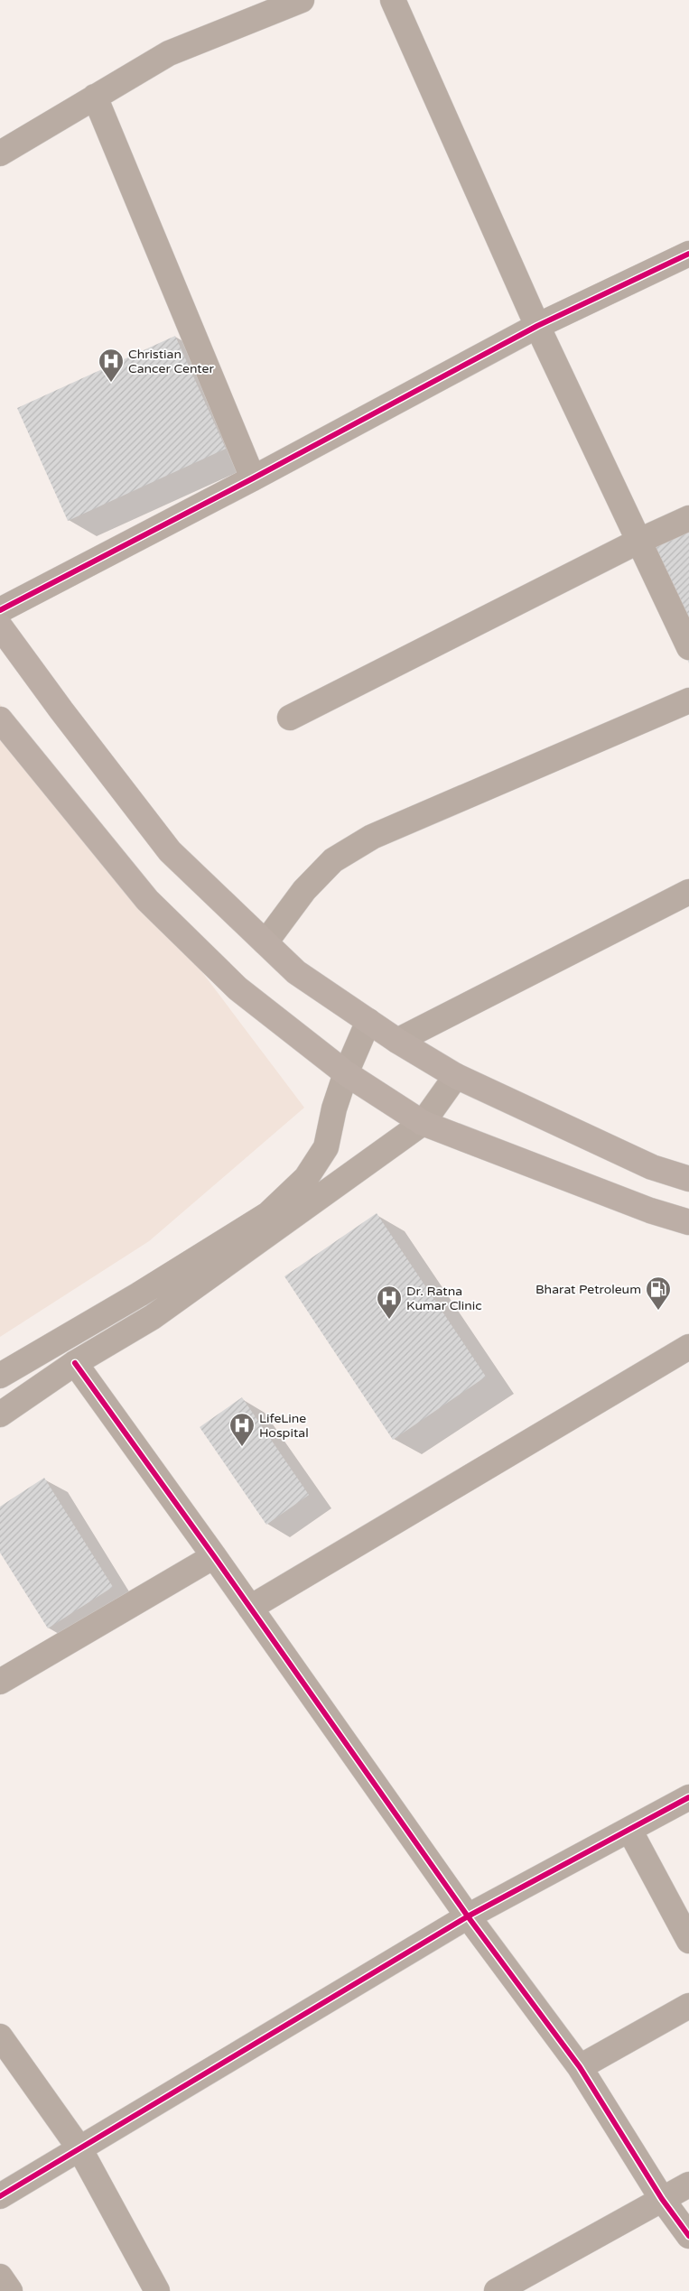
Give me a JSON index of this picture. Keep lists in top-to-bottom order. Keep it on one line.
{"places":{"hospital":["Christian Cancer Center","Dr. Ratna Kumar Clinic","LifeLine Hospital"],"fuel station":["Bharat Petroleum"]}}
